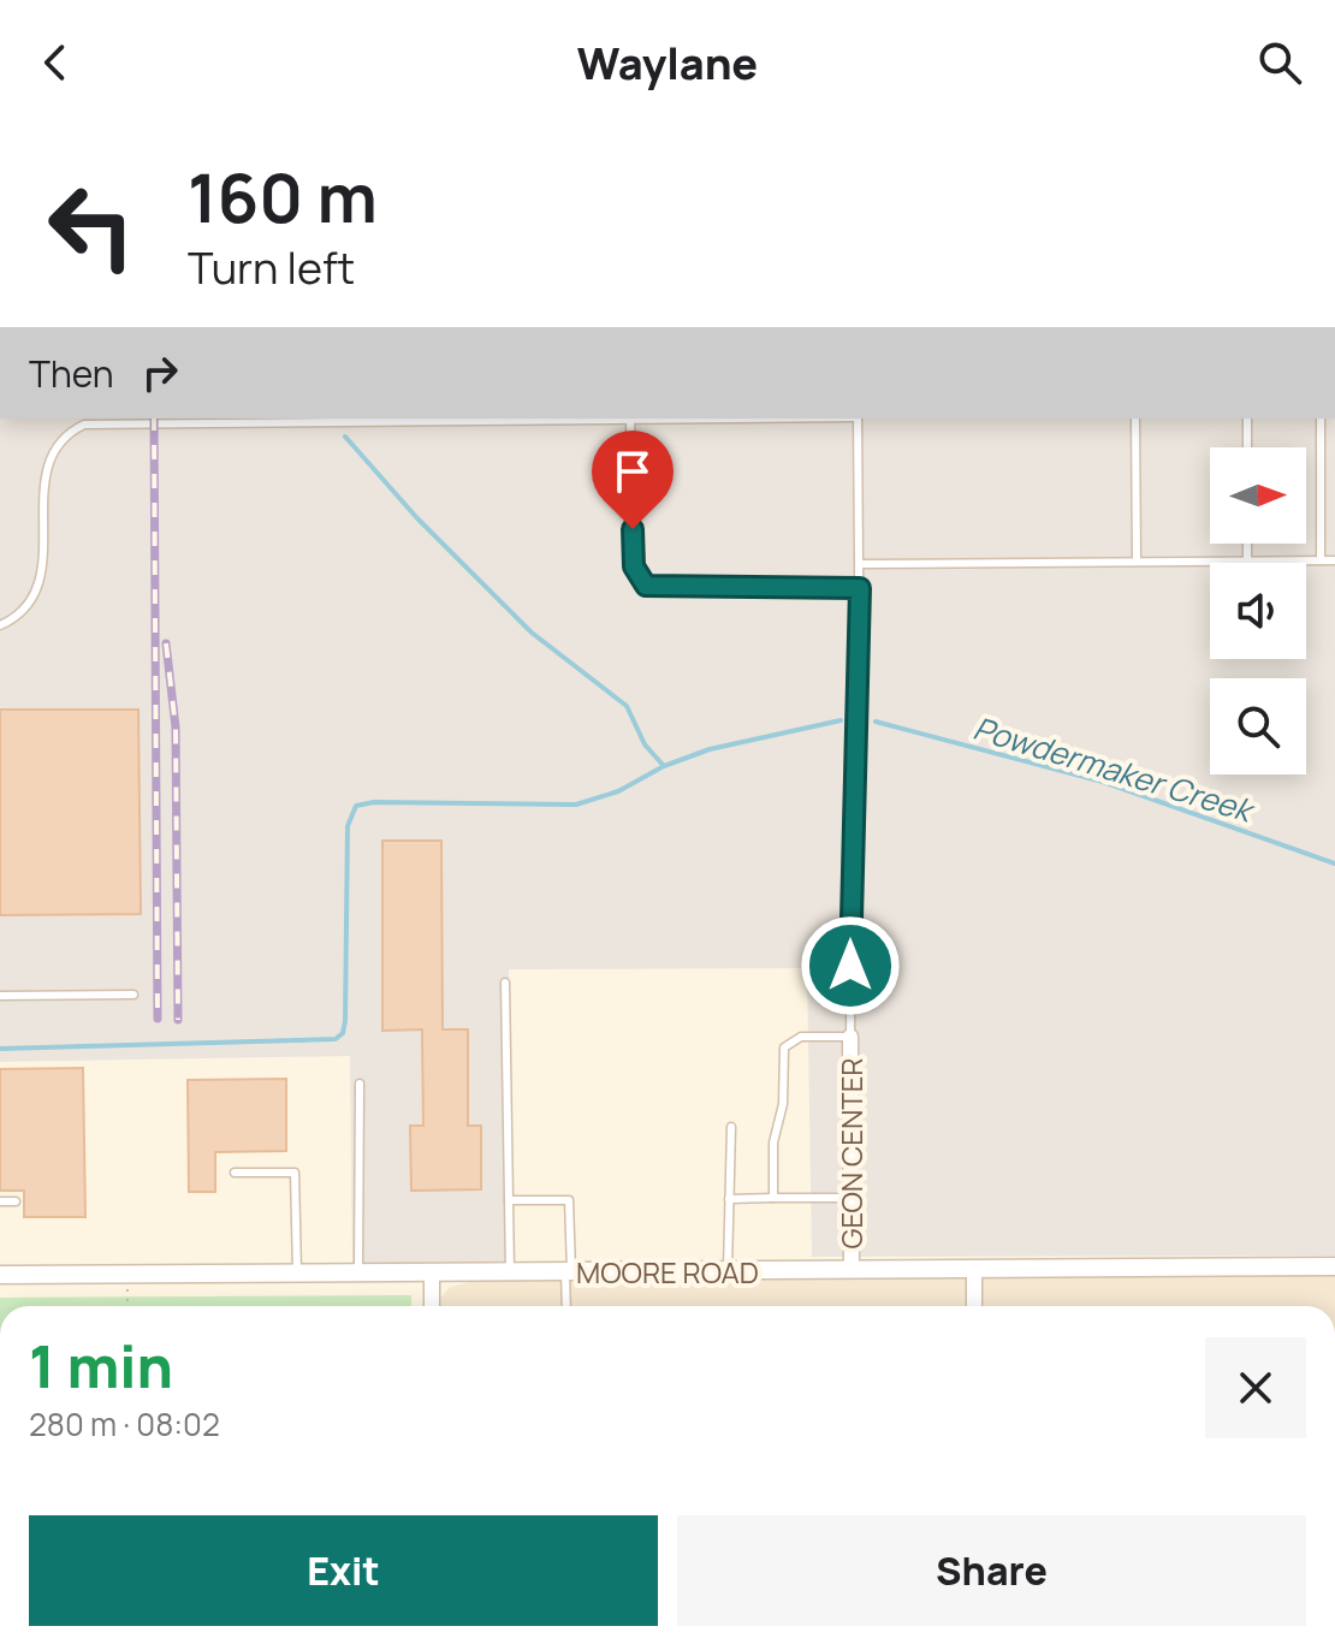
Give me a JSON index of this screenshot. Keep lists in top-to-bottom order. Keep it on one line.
{"streets":{"street":["GEON CENTER","MOORE ROAD"]},"crossings":[["GEON CENTER","MOORE ROAD"]],"water":["Powdermaker Creek"],"north":"right","page":{"header":"Waylane","turn":["160 m","Turn left"],"then":"Then","heading":["1 min","280 m · 08:02"],"buttons":["Exit","Share"]}}
